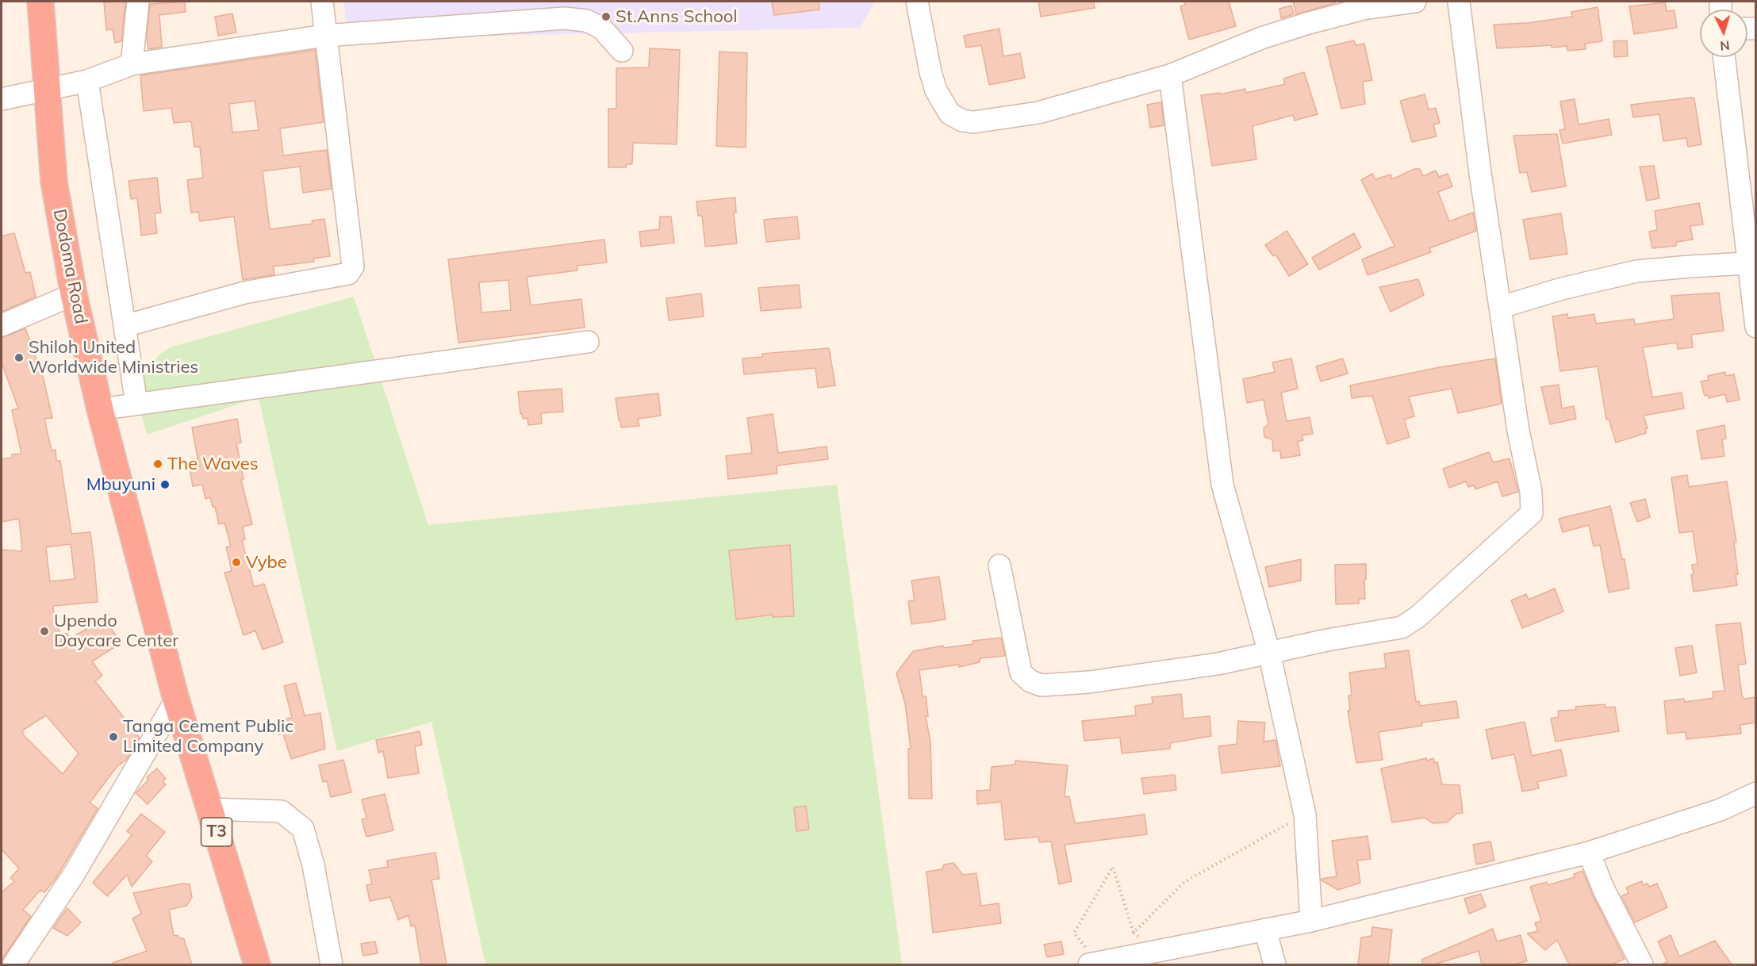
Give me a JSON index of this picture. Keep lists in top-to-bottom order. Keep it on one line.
{"streets":{"highway":["Dodoma Road","T3"]},"places":["St.Anns School","Shiloh United Worldwide Ministries","The Waves","Mbuyuni","Vybe","Upendo Daycare Center","Tanga Cement Public Limited Company"],"north":"bottom"}
